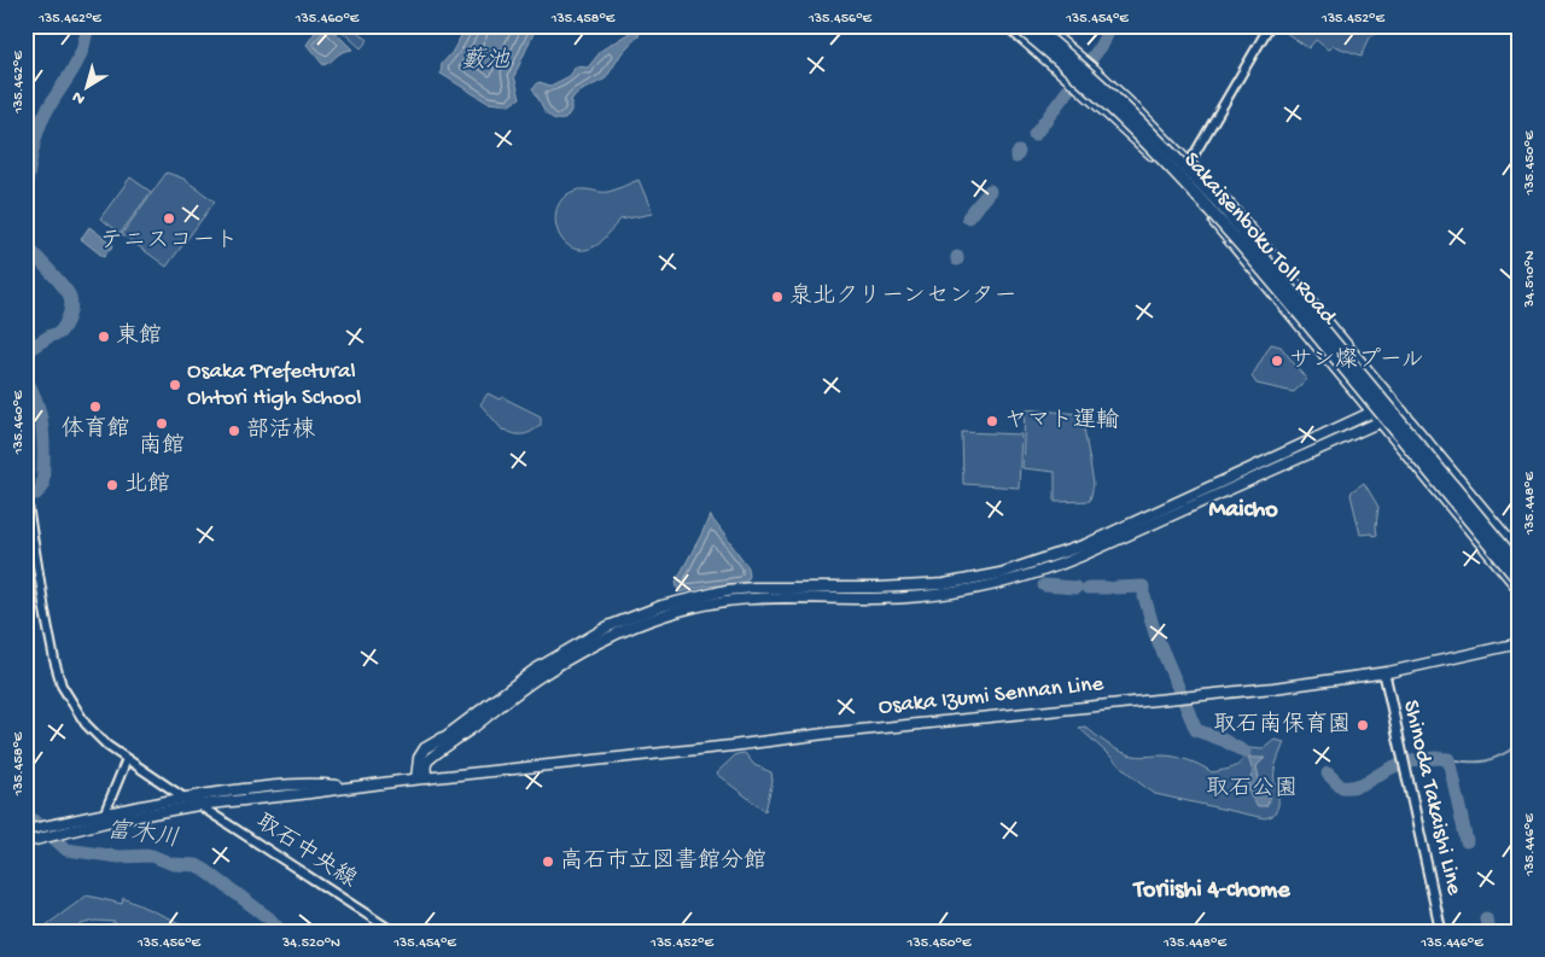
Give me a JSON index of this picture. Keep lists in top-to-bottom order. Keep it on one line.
{"streets":{"highway":["Sakaisenboku Toll Road"],"main road":["Osaka Izumi Sennan Line","Shinoda Takaishi Line"],"street":["取石中央線"]},"crossings":[["Osaka Izumi Sennan Line","Shinoda Takaishi Line"],["Osaka Izumi Sennan Line","取石中央線"]],"districts":["Maicho","Toriishi 4-chome"],"water":["藪池","富木川"],"parks":["取石公園"],"places":["テニスコート","泉北クリーンセンター","東館","サン燦プール","Osaka Prefectural Ohtori High School","体育館","ヤマト運輸","南館","部活棟","北館","取石南保育園","高石市立図書館分館"],"north":"bottom left","coordinates":["135.462°E","135.460°E","135.458°E","135.456°E","135.454°E","135.452°E","135.450°E","34.510°N","135.448°E","135.446°E","34.520°N"]}
